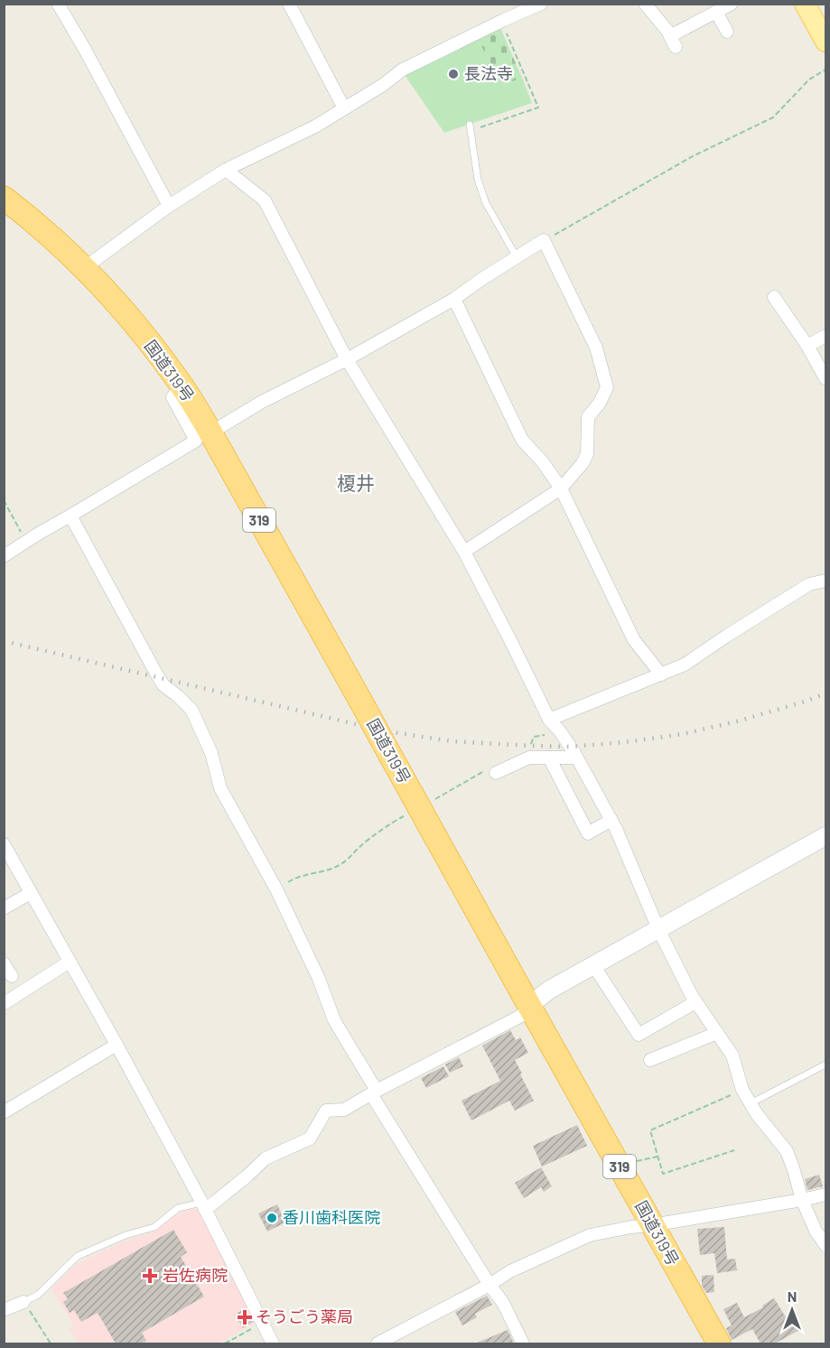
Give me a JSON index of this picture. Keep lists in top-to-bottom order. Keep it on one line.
{"streets":{"highway":["国道319号","319"]},"districts":["榎井"],"places":{"other":["長法寺","香川歯科医院"],"health":["岩佐病院","そうごう薬局"]},"north":"top"}
